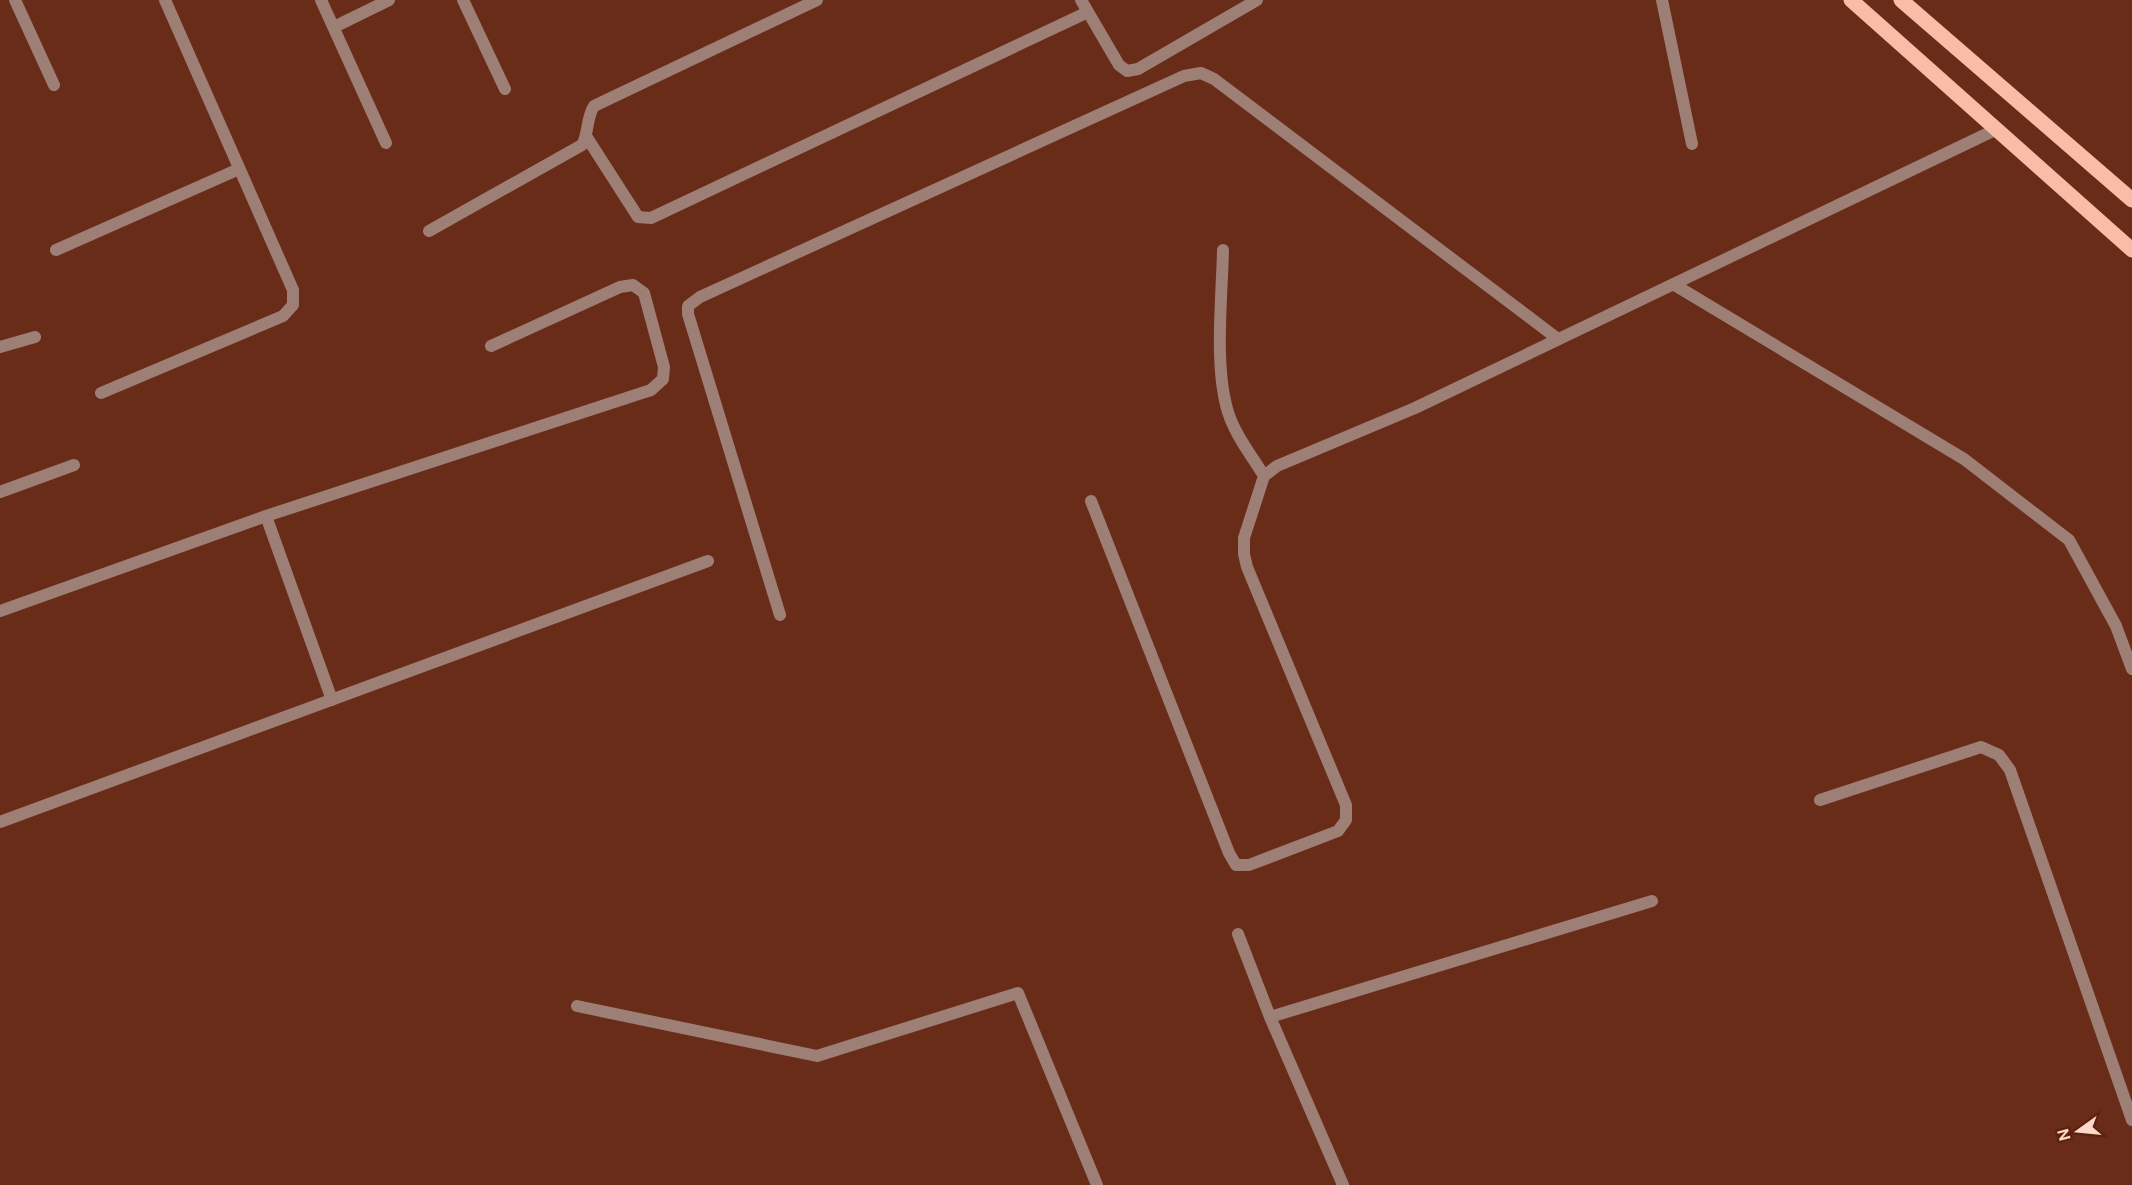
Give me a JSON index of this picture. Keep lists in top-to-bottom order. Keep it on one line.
{"north":"left"}
